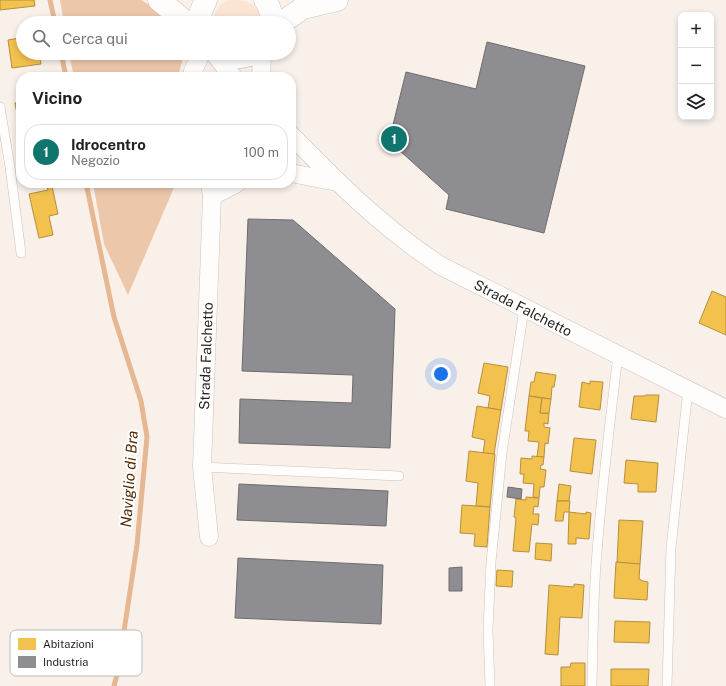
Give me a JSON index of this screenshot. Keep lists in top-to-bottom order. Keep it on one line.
{"streets":{"street":["Strada Falchetto"]},"water":["Naviglio di Bra"],"legend":["Abitazioni","Industria"],"page":{"map_buttons":["+","−"],"search":"Cerca qui","heading":"Vicino","pins":"1","list":[{"mark":"1","name":"Idrocentro","note":"Negozio","value":"100 m"}]}}
